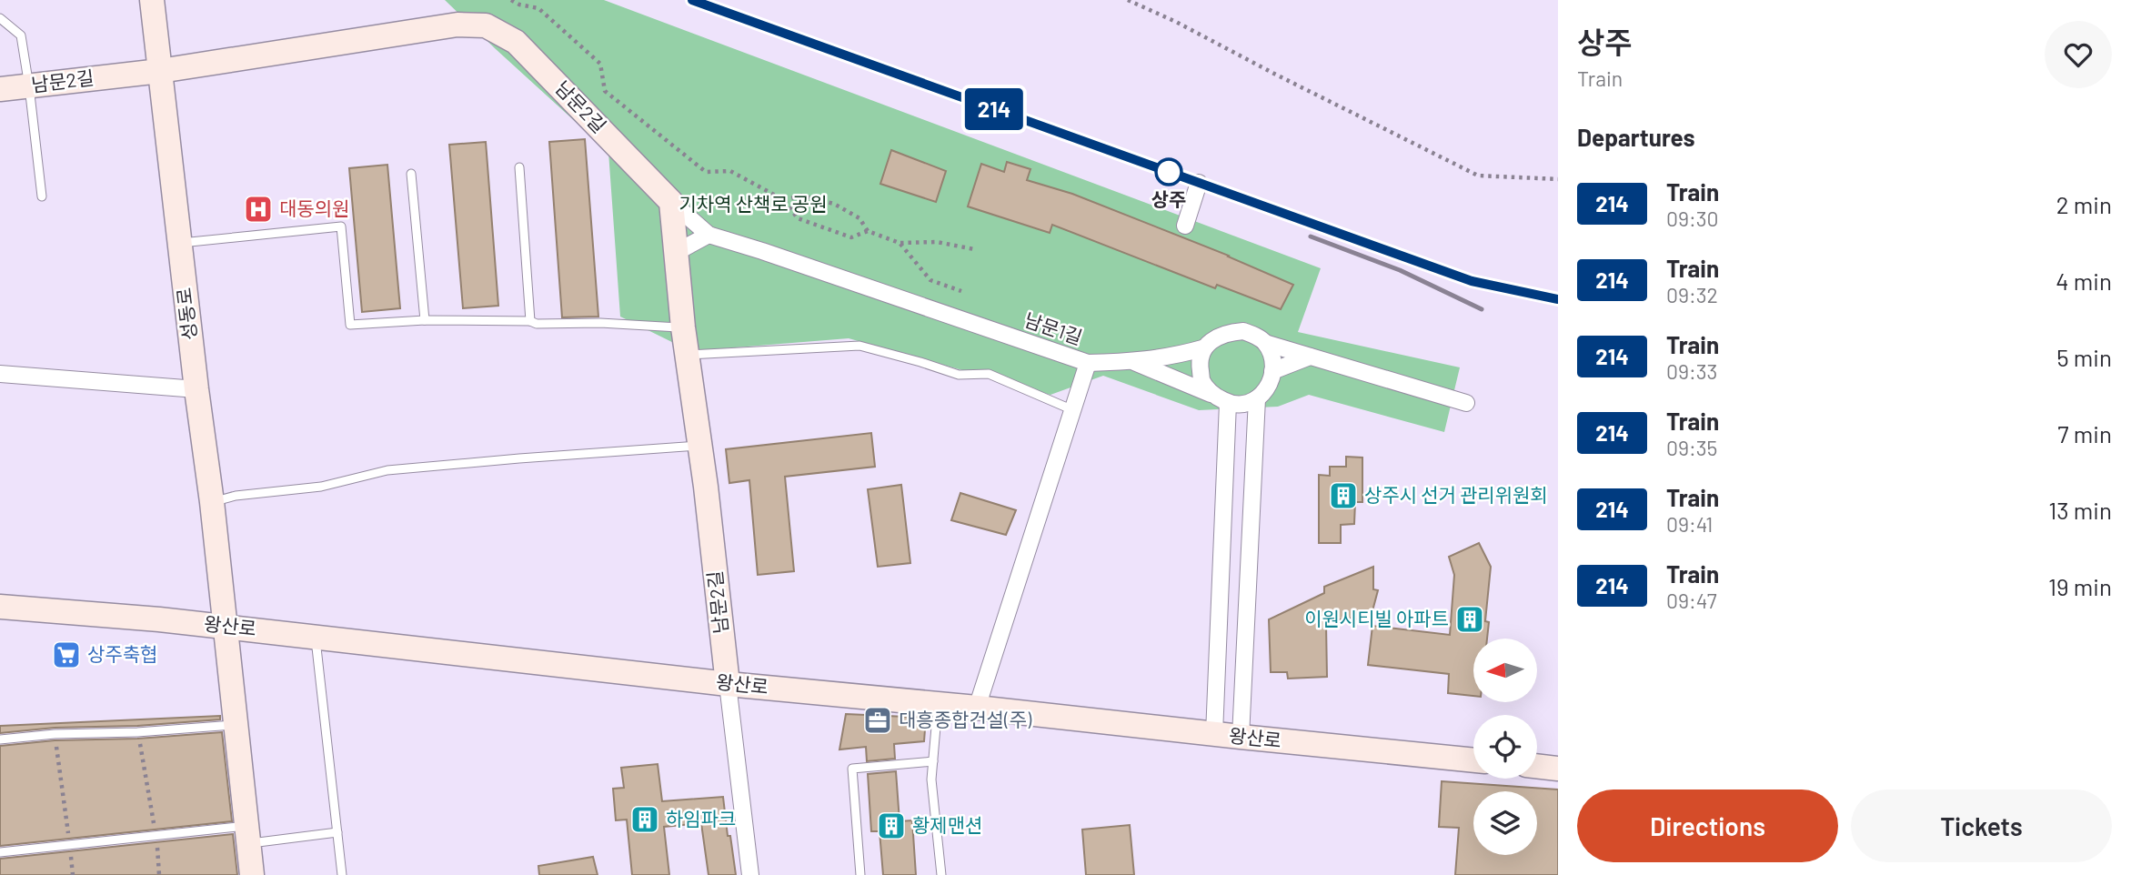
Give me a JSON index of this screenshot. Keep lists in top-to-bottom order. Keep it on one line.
{"streets":{"street":["남문2길","성동로","남문1길","왕산로"]},"crossings":[["남문2길","성동로"],["남문2길","남문1길"],["남문2길","왕산로"],["성동로","왕산로"],["남문1길","왕산로"]],"parks":["기차역 산책로 공원"],"places":{"other":["상주"],"hospital":["대동의원"],"building":["상주시 선거 관리위원회","이원시티빌 아파트","하임파크","황제맨션"],"supermarket":["상주축협"],"office":["대흥종합건설(주)"]},"north":"left","page":{"on_map":"214","heading":[["상주","Train"],"Departures"],"list":[{"mark":"214","name":"Train","note":"09:30","value":"2 min"},{"mark":"214","name":"Train","note":"09:32","value":"4 min"},{"mark":"214","name":"Train","note":"09:33","value":"5 min"},{"mark":"214","name":"Train","note":"09:35","value":"7 min"},{"mark":"214","name":"Train","note":"09:41","value":"13 min"},{"mark":"214","name":"Train","note":"09:47","value":"19 min"}],"buttons":["Directions","Tickets"]}}
